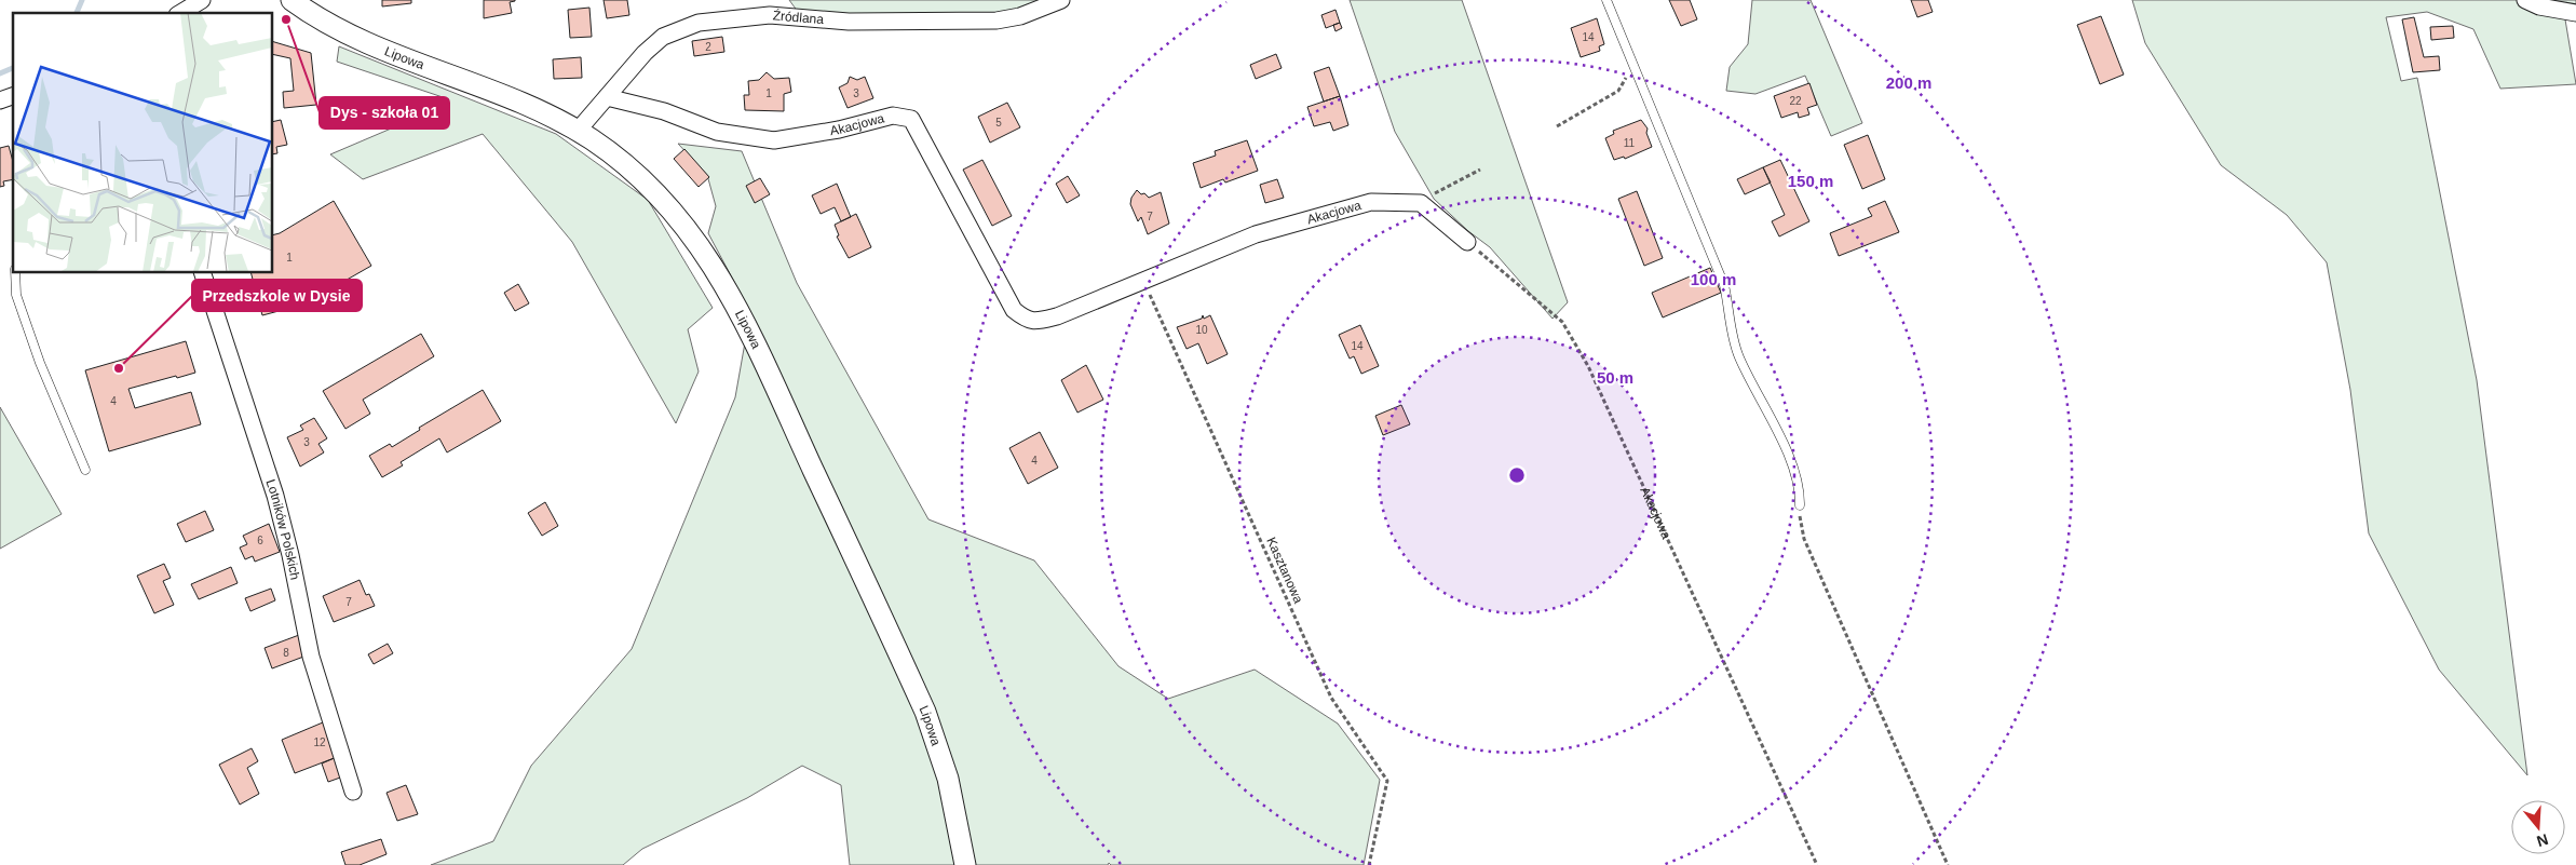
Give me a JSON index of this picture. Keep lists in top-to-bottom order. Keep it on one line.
{"streets":{"street":["Źródlana","Lipowa","Akacjowa","Lotników Polskich"],"path":["Kasztanowa"]},"crossings":[["Źródlana","Lipowa"],["Źródlana","Akacjowa"],["Akacjowa","Kasztanowa"]],"places":["Dys - szkoła 01","Przedszkole w Dysie"],"house_numbers":["14","2","1","3","22","5","11","7","1","10","14","4","3","4","6","7","8","12"],"north":"bottom","rings":["200 m","150 m","100 m","50 m"]}
